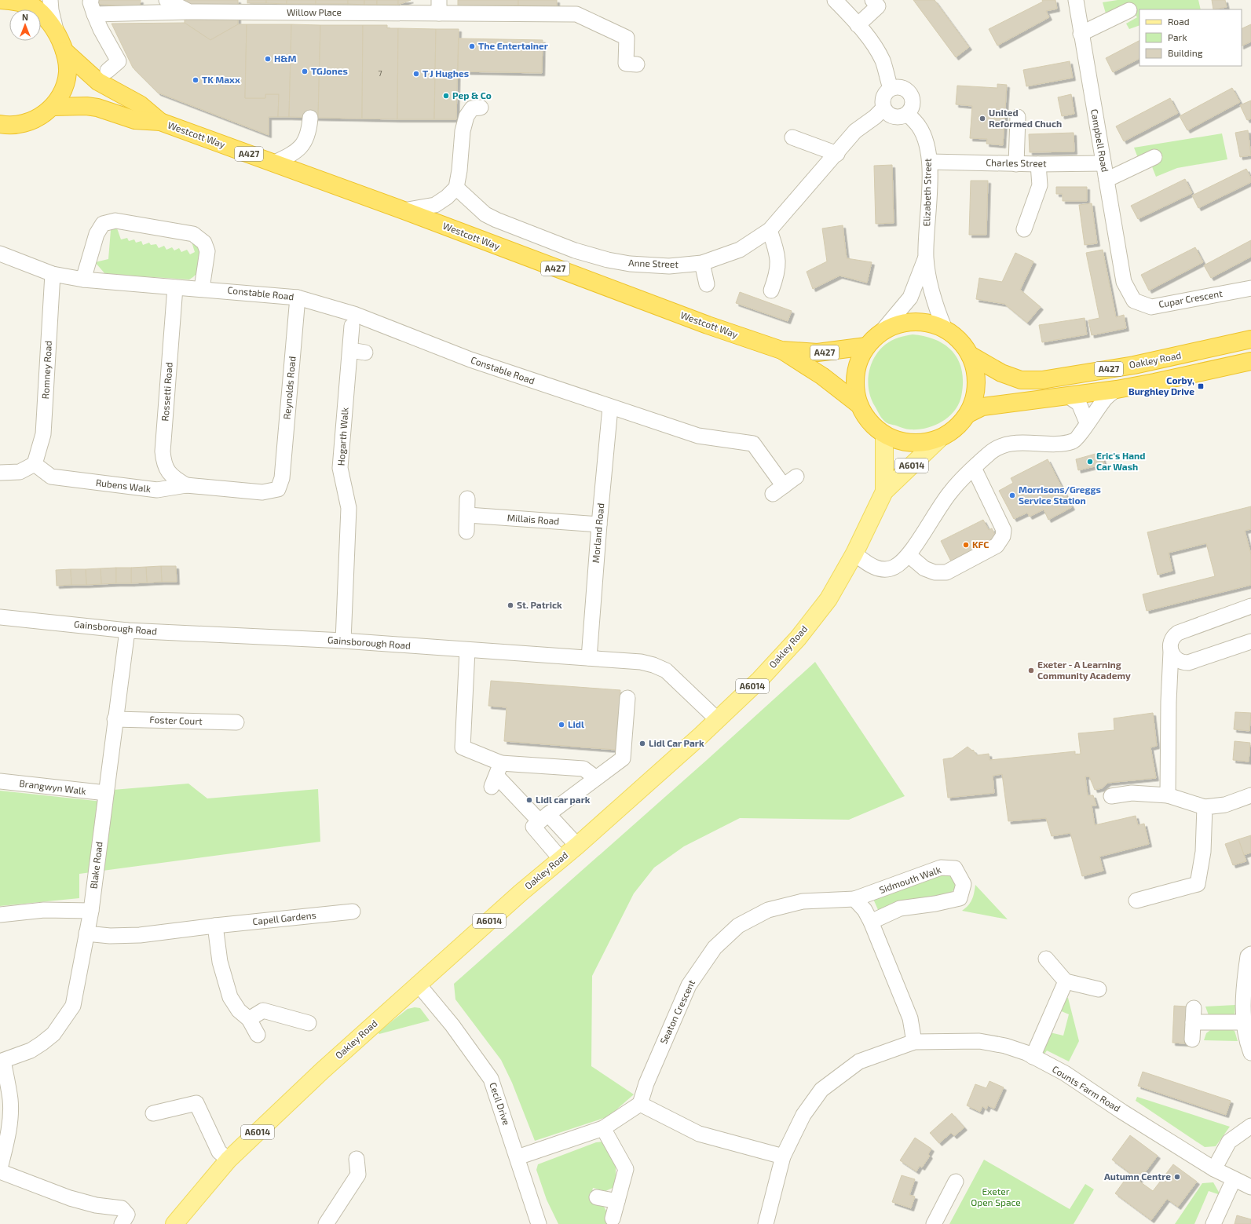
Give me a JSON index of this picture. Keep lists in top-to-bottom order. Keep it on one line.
{"streets":{"highway":["Westcott Way","A427","Oakley Road"],"main road":["A6014"],"street":["Willow Place","Campbell Road","Charles Street","Elizabeth Street","Anne Street","Constable Road","Cupar Crescent","Romney Road","Reynolds Road","Rossetti Road","Hogarth Walk","Rubens Walk","Millais Road","Morland Road","Gainsborough Road","Foster Court","Brangwyn Walk","Blake Road","Sidmouth Walk","Capell Gardens","Seaton Crescent","Counts Farm Road","Cecil Drive"]},"crossings":[["Campbell Road","Charles Street"],["Campbell Road","Cupar Crescent"],["Charles Street","Elizabeth Street"],["Elizabeth Street","Anne Street"],["Constable Road","Romney Road"],["Constable Road","Reynolds Road"],["Constable Road","Rossetti Road"],["Constable Road","Morland Road"],["Oakley Road","A6014"],["Oakley Road","Gainsborough Road"],["Oakley Road","Cecil Drive"],["Romney Road","Rubens Walk"],["Reynolds Road","Rubens Walk"],["Rossetti Road","Rubens Walk"],["Hogarth Walk","Gainsborough Road"],["Millais Road","Morland Road"],["Morland Road","Gainsborough Road"],["Gainsborough Road","Blake Road"],["Foster Court","Blake Road"],["Brangwyn Walk","Blake Road"],["Blake Road","Capell Gardens"],["Sidmouth Walk","Seaton Crescent"]],"parks":["Exeter Open Space"],"places":{"other":["The Entertainer","H&M","TGJones","T J Hughes","TK Maxx","Pep & Co","United Reformed Chuch","Eric's Hand Car Wash","Morrisons/Greggs Service Station","KFC","St. Patrick","Exeter - A Learning Community Academy","Lidl","Lidl Car Park","Lidl car park","Autumn Centre"],"transit":["Corby, Burghley Drive"]},"house_numbers":["7"],"legend":["Road","Park","Building"],"north":"top"}
